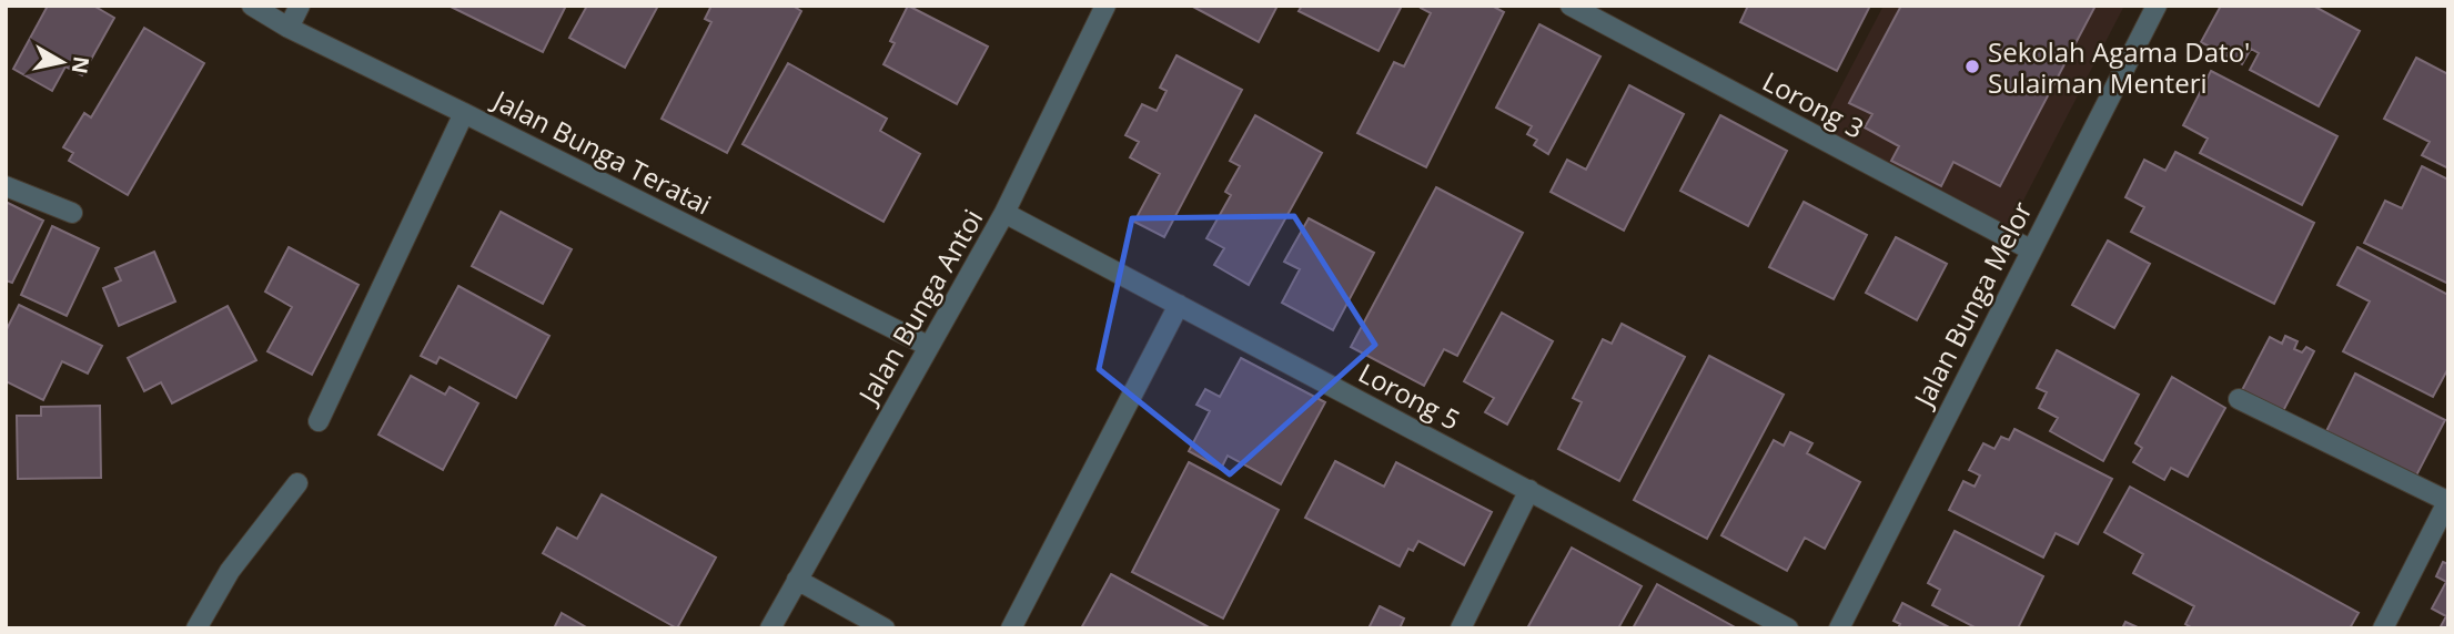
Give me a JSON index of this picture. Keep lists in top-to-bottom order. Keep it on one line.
{"streets":{"street":["Lorong 3","Jalan Bunga Teratai","Jalan Bunga Melor","Jalan Bunga Antoi","Lorong 5"]},"crossings":[["Lorong 3","Jalan Bunga Melor"],["Jalan Bunga Teratai","Jalan Bunga Antoi"],["Jalan Bunga Antoi","Lorong 5"]],"places":["Sekolah Agama Dato' Sulaiman Menteri"],"north":"right"}
